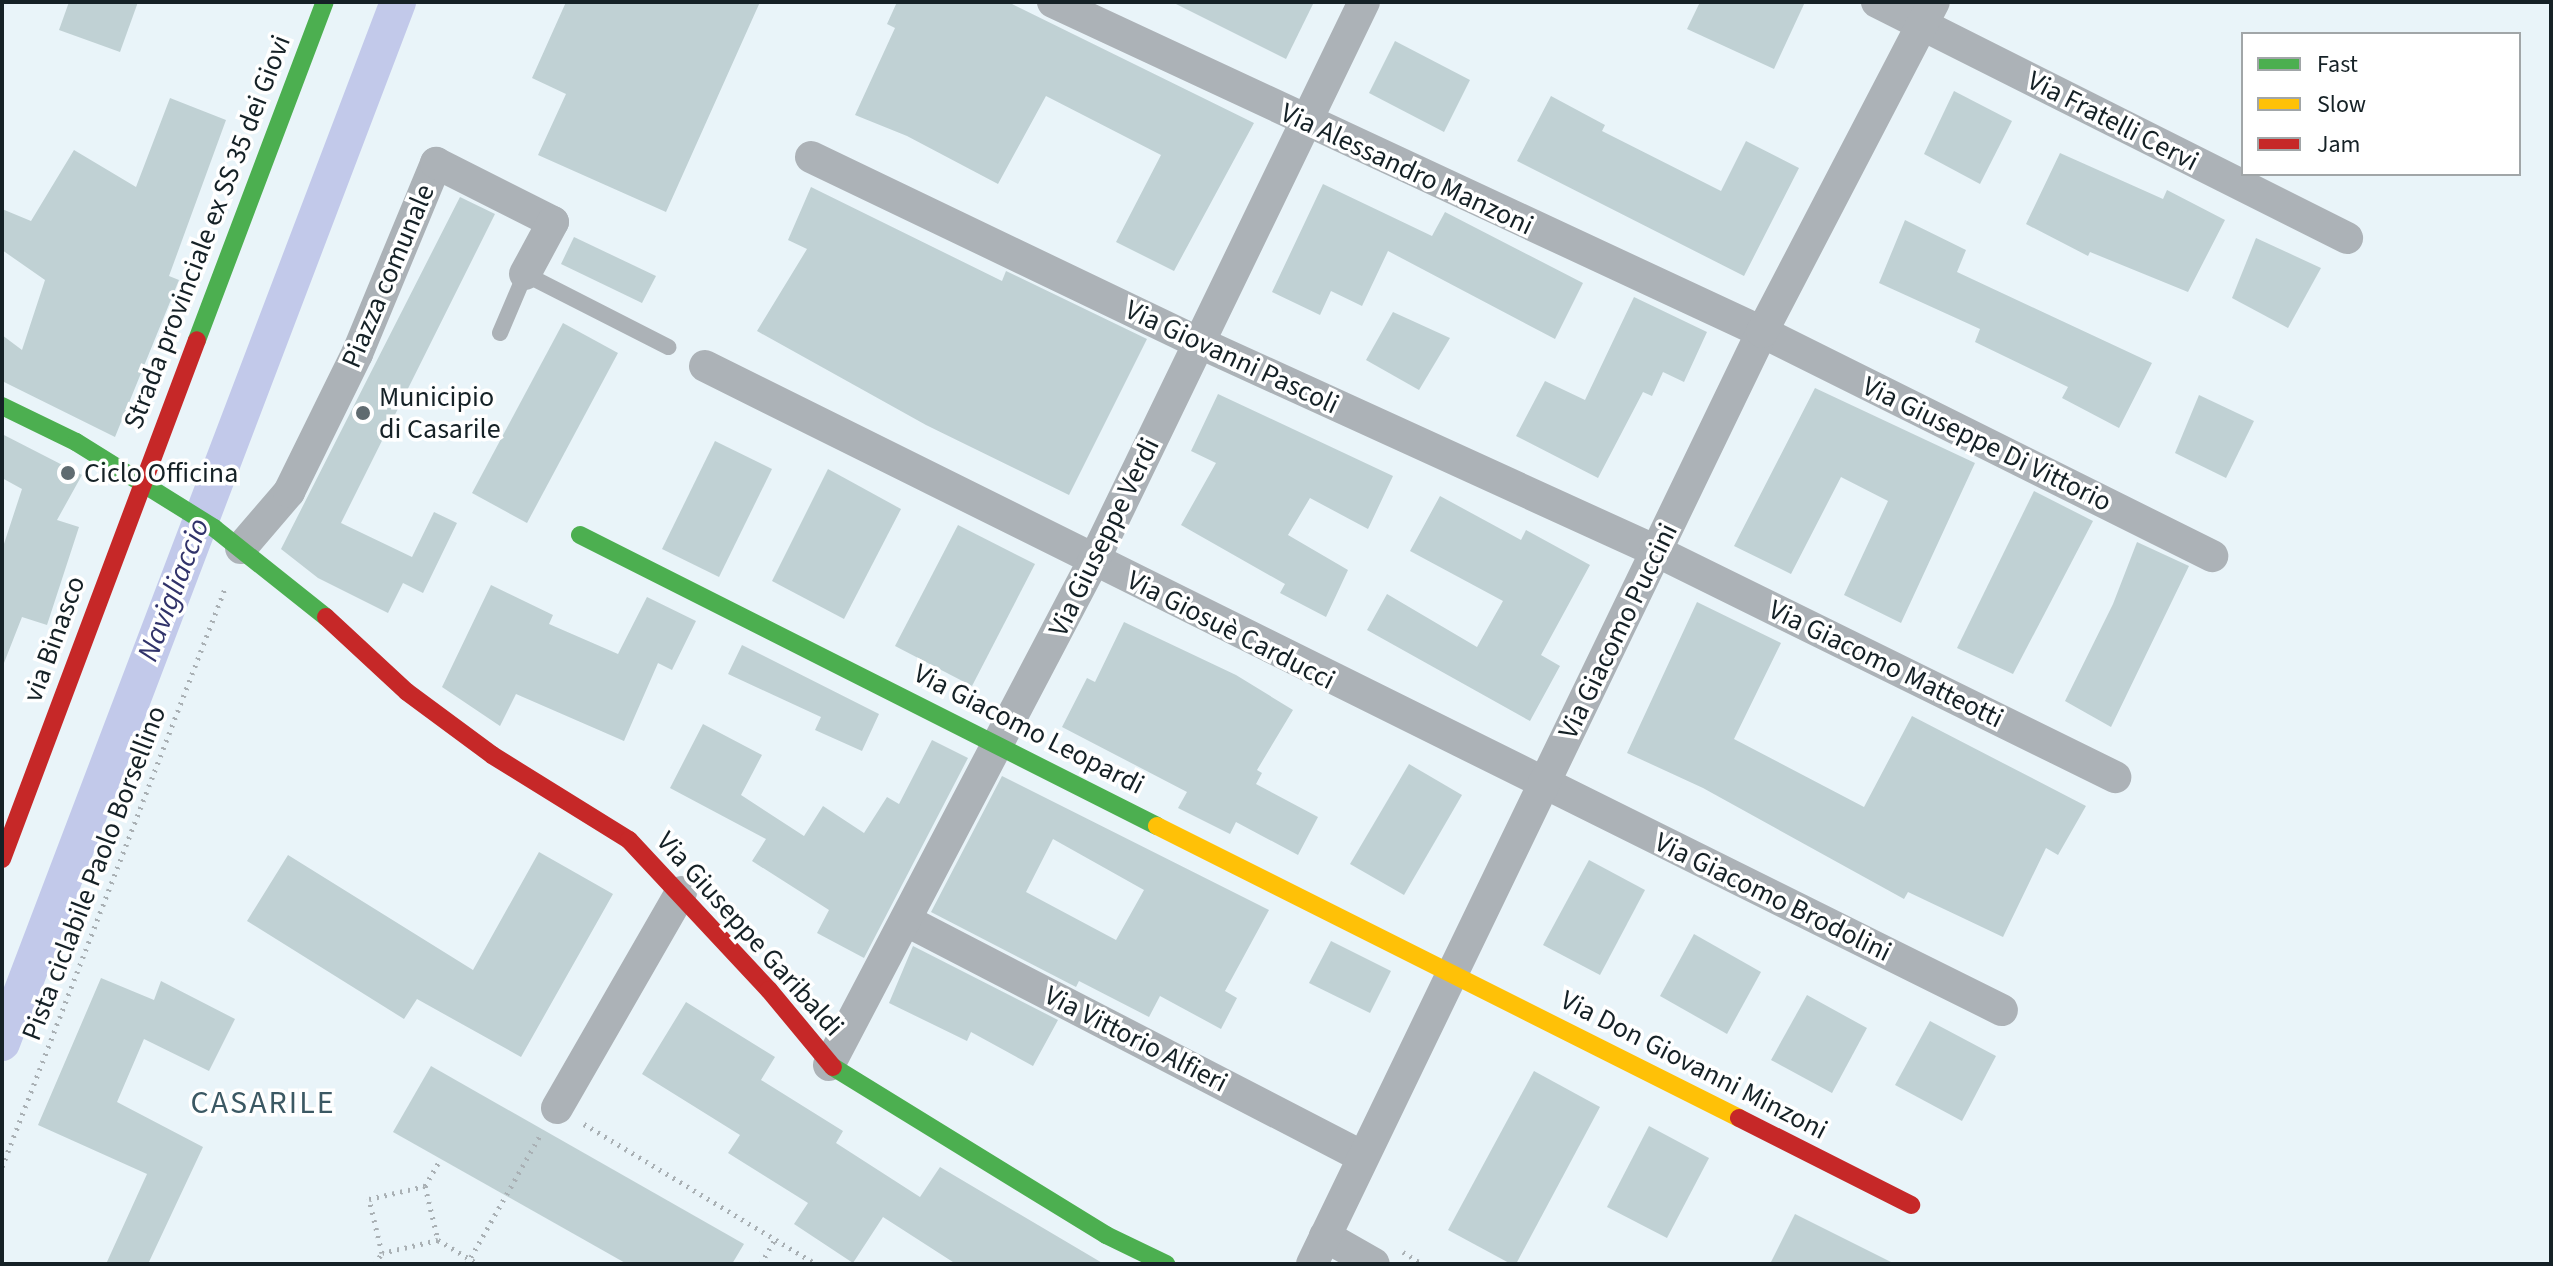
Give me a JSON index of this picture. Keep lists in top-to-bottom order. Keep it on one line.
{"streets":{"street":["Via Fratelli Cervi","Via Alessandro Manzoni","Strada provinciale ex SS 35 dei Giovi","Piazza comunale","Via Giovanni Pascoli","Via Giuseppe Di Vittorio","Via Giuseppe Verdi","Via Giosuè Carducci","Via Giacomo Puccini","via Binasco","Via Giacomo Matteotti","Via Giacomo Leopardi","Via Giacomo Brodolini","Via Giuseppe Garibaldi","Via Vittorio Alfieri","Via Don Giovanni Minzoni"],"path":["Pista ciclabile Paolo Borsellino"]},"crossings":[["Via Fratelli Cervi","Via Giacomo Puccini"],["Via Alessandro Manzoni","Via Giuseppe Di Vittorio"],["Via Alessandro Manzoni","Via Giuseppe Verdi"],["Via Alessandro Manzoni","Via Giacomo Puccini"],["Strada provinciale ex SS 35 dei Giovi","via Binasco"],["Strada provinciale ex SS 35 dei Giovi","Via Giuseppe Garibaldi"],["Piazza comunale","Pista ciclabile Paolo Borsellino"],["Piazza comunale","Via Giuseppe Garibaldi"],["Via Giovanni Pascoli","Via Giuseppe Verdi"],["Via Giovanni Pascoli","Via Giacomo Puccini"],["Via Giovanni Pascoli","Via Giacomo Matteotti"],["Via Giuseppe Di Vittorio","Via Giacomo Puccini"],["Via Giuseppe Verdi","Via Giosuè Carducci"],["Via Giuseppe Verdi","Via Giacomo Leopardi"],["Via Giuseppe Verdi","Via Giuseppe Garibaldi"],["Via Giuseppe Verdi","Via Vittorio Alfieri"],["Via Giosuè Carducci","Via Giacomo Puccini"],["Via Giosuè Carducci","Via Giacomo Brodolini"],["Via Giacomo Puccini","Via Giacomo Matteotti"],["Via Giacomo Puccini","Via Giacomo Leopardi"],["Via Giacomo Puccini","Via Giacomo Brodolini"],["Via Giacomo Puccini","Via Vittorio Alfieri"],["Via Giacomo Puccini","Via Don Giovanni Minzoni"],["via Binasco","Via Giuseppe Garibaldi"],["Via Giacomo Leopardi","Via Don Giovanni Minzoni"],["Pista ciclabile Paolo Borsellino","Via Giuseppe Garibaldi"]],"districts":["CASARILE"],"water":["Navigliaccio"],"places":["Municipio di Casarile","Ciclo Officina"],"legend":["Fast","Slow","Jam"]}
